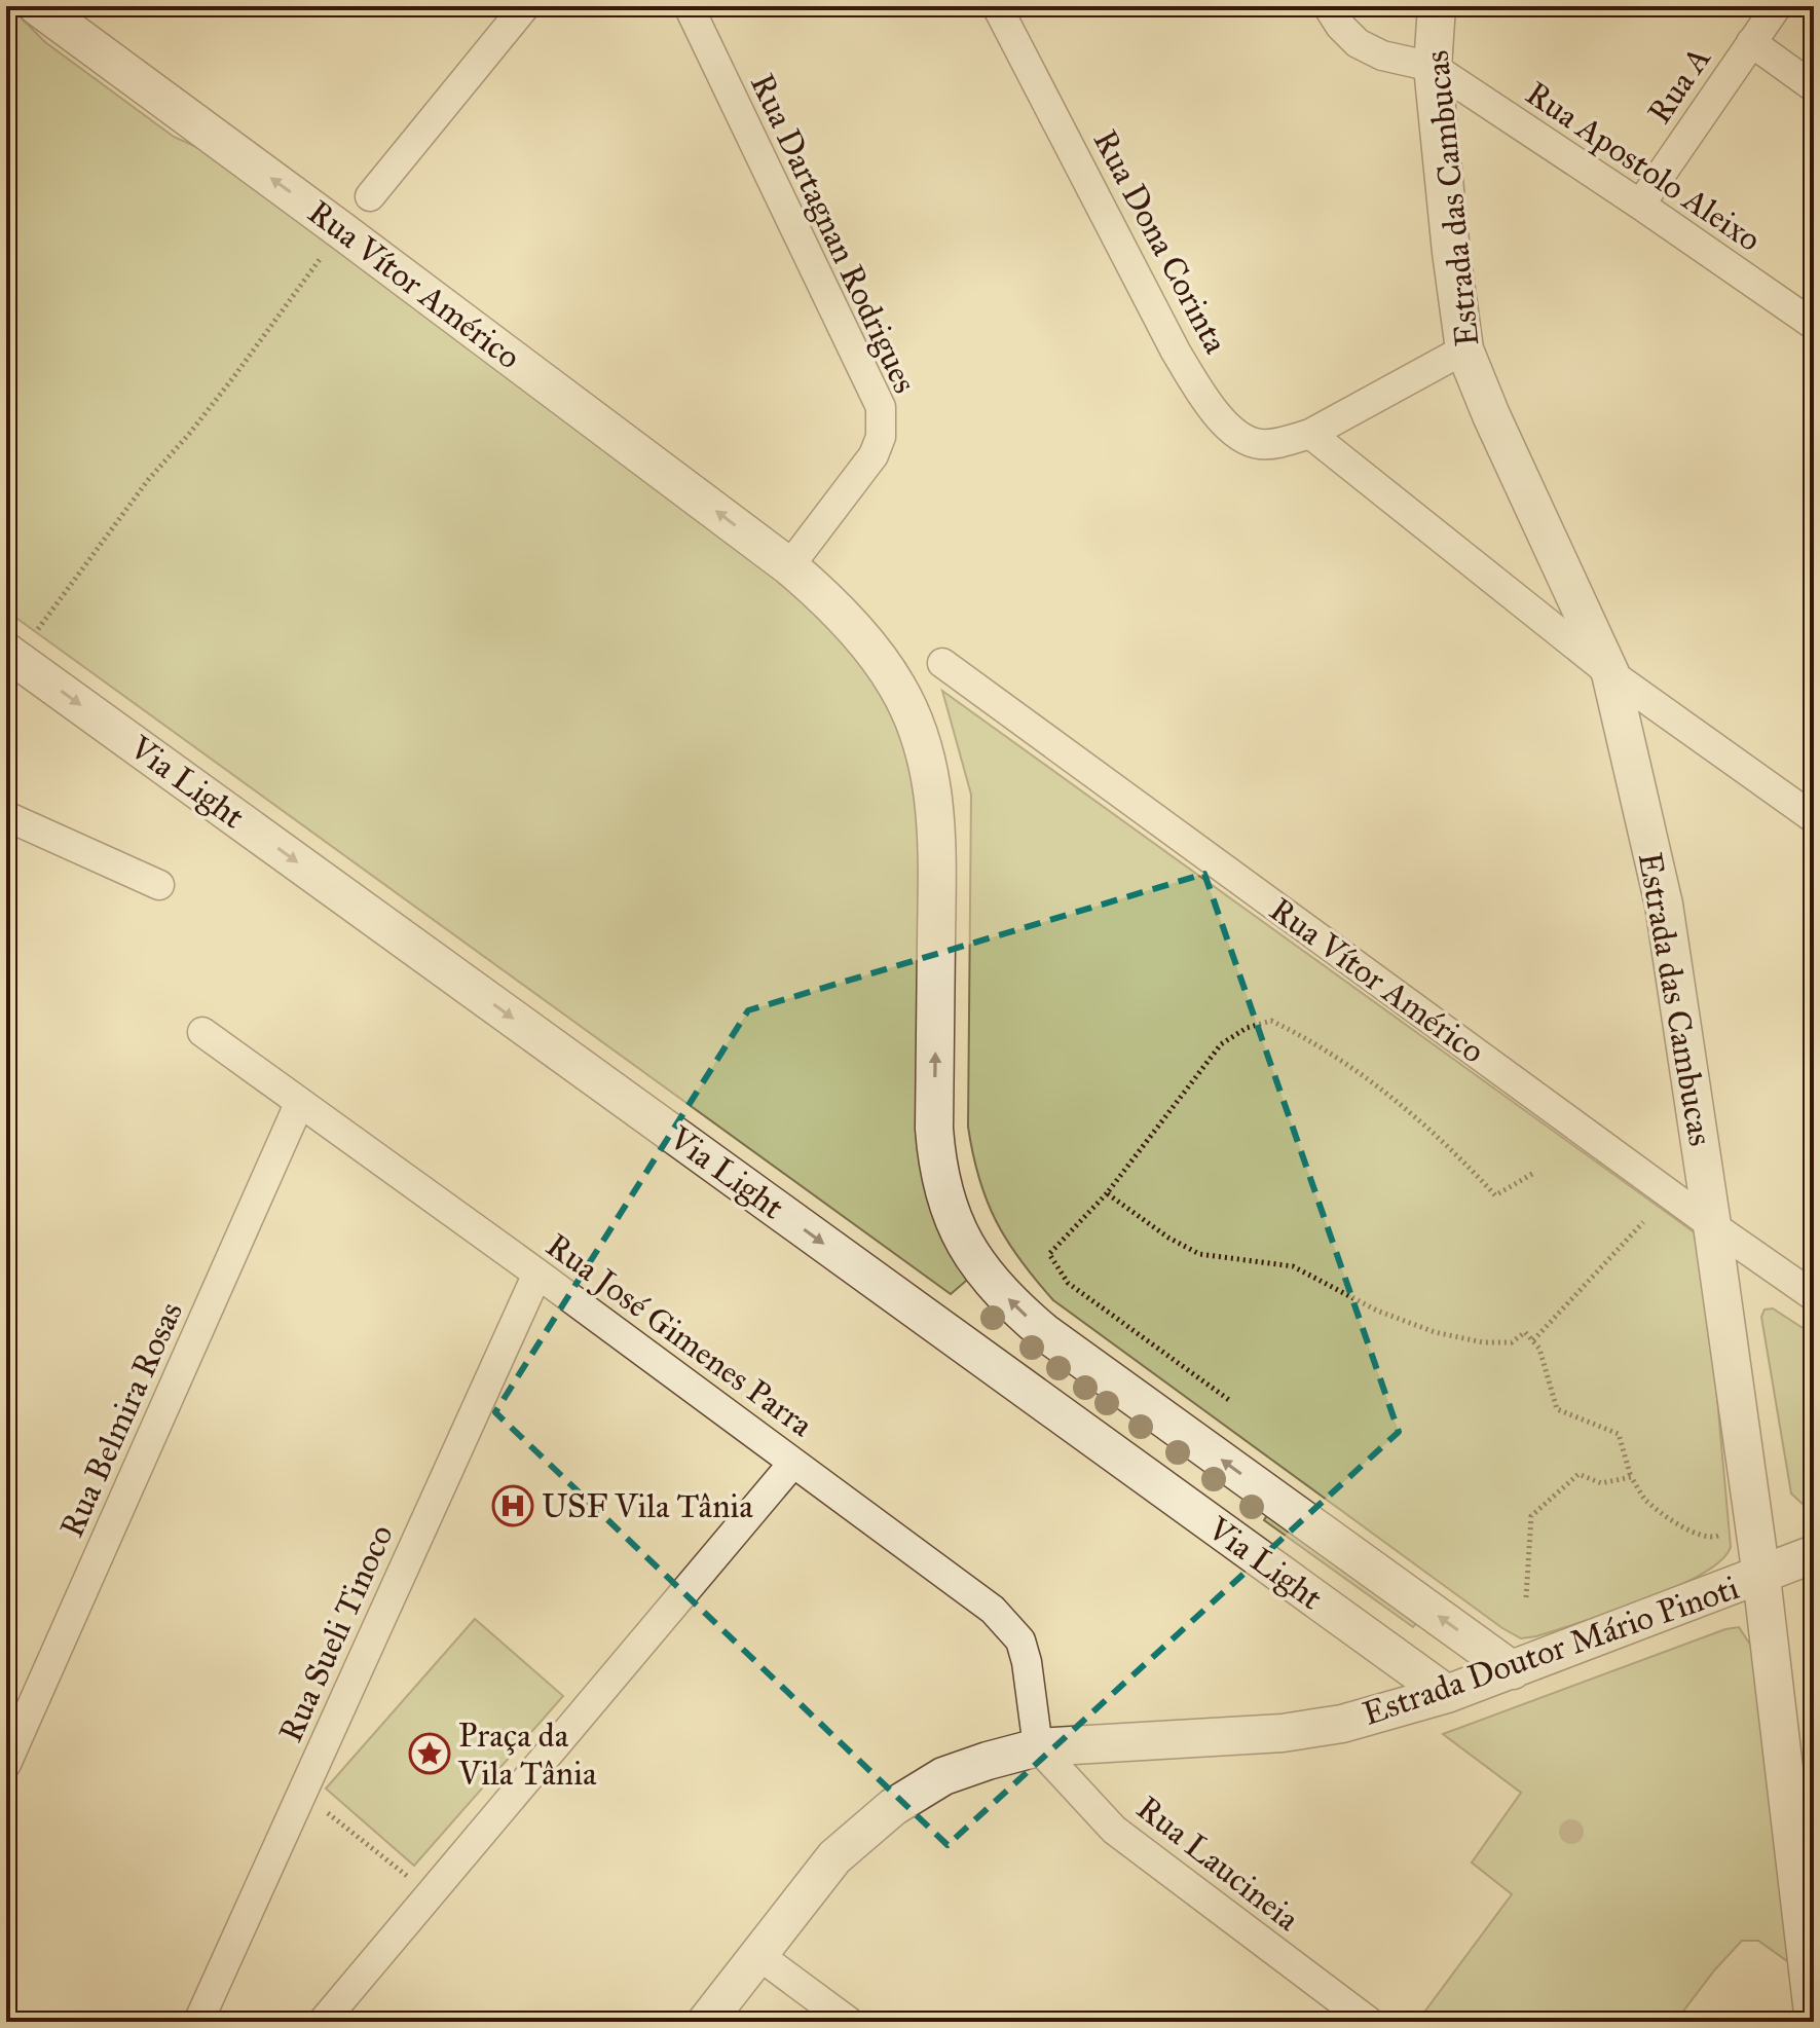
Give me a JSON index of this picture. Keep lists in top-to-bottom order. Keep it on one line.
{"streets":{"street":["Rua A","Rua Apostolo Aleixo","Estrada das Cambucas","Rua Dartagnan Rodrigues","Rua Dona Corinta","Rua Vítor Américo","Via Light","Rua José Gimenes Parra","Rua Belmira Rosas","Rua Sueli Tinoco","Estrada Doutor Mário Pinoti","Rua Laucineia"]},"crossings":[["Rua A","Rua Apostolo Aleixo"],["Rua Apostolo Aleixo","Estrada das Cambucas"],["Estrada das Cambucas","Rua Dona Corinta"],["Estrada das Cambucas","Rua Vítor Américo"],["Estrada das Cambucas","Estrada Doutor Mário Pinoti"],["Rua Dartagnan Rodrigues","Rua Vítor Américo"],["Rua Dartagnan Rodrigues","Via Light"],["Rua Vítor Américo","Via Light"],["Via Light","Estrada Doutor Mário Pinoti"],["Rua José Gimenes Parra","Rua Belmira Rosas"],["Rua José Gimenes Parra","Rua Sueli Tinoco"],["Rua José Gimenes Parra","Estrada Doutor Mário Pinoti"],["Rua José Gimenes Parra","Rua Laucineia"],["Estrada Doutor Mário Pinoti","Rua Laucineia"]],"one_way":["Rua Vítor Américo"],"places":{"hospital":["USF Vila Tânia"],"place":["Praça da Vila Tânia"]}}
